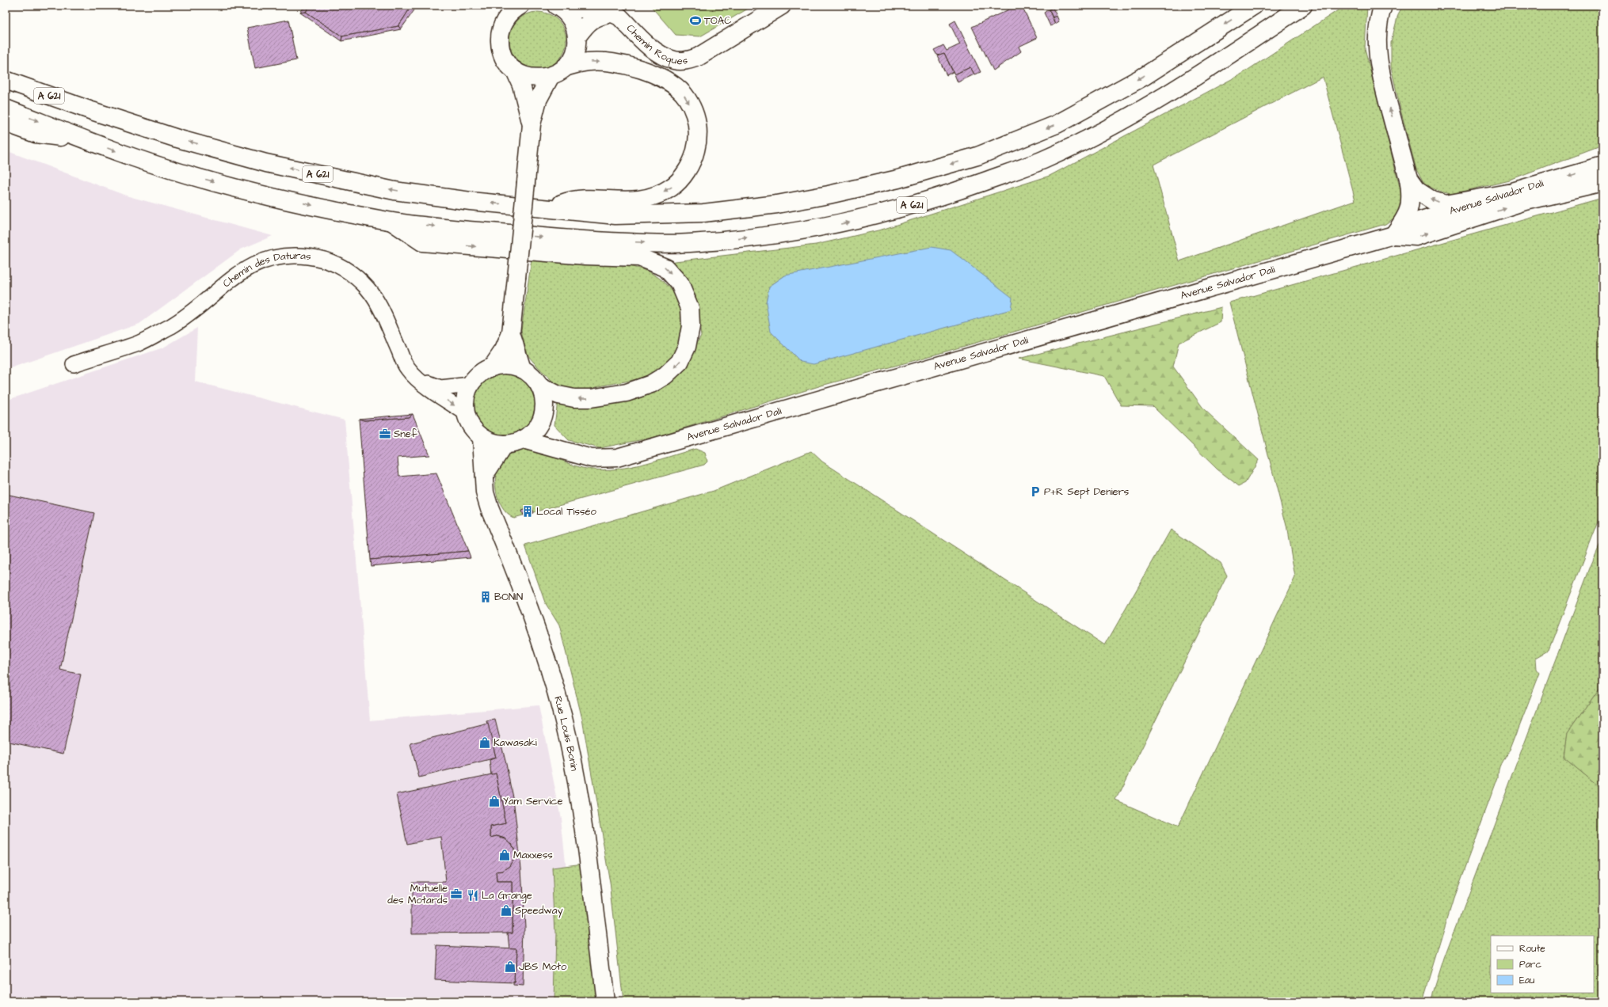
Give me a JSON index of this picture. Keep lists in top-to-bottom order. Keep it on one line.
{"streets":{"main road":["Chemin Roques","A 621","Avenue Salvador Dali","Rue Louis Bonin"],"street":["Chemin des Daturas"]},"crossings":[["Avenue Salvador Dali","Chemin des Daturas"],["Avenue Salvador Dali","Rue Louis Bonin"],["Chemin des Daturas","Rue Louis Bonin"]],"places":{"sports":["TOAC"],"office":["Snef","Mutuelle des Motards"],"parking":["P+R Sept Deniers"],"building":["Local Tisséo","BONIN"],"shop":["Kawasaki","Yam Service","Maxxess","Speedway","JBS Moto"],"restaurant":["La Grange"]},"legend":["Route","Parc","Eau"]}
